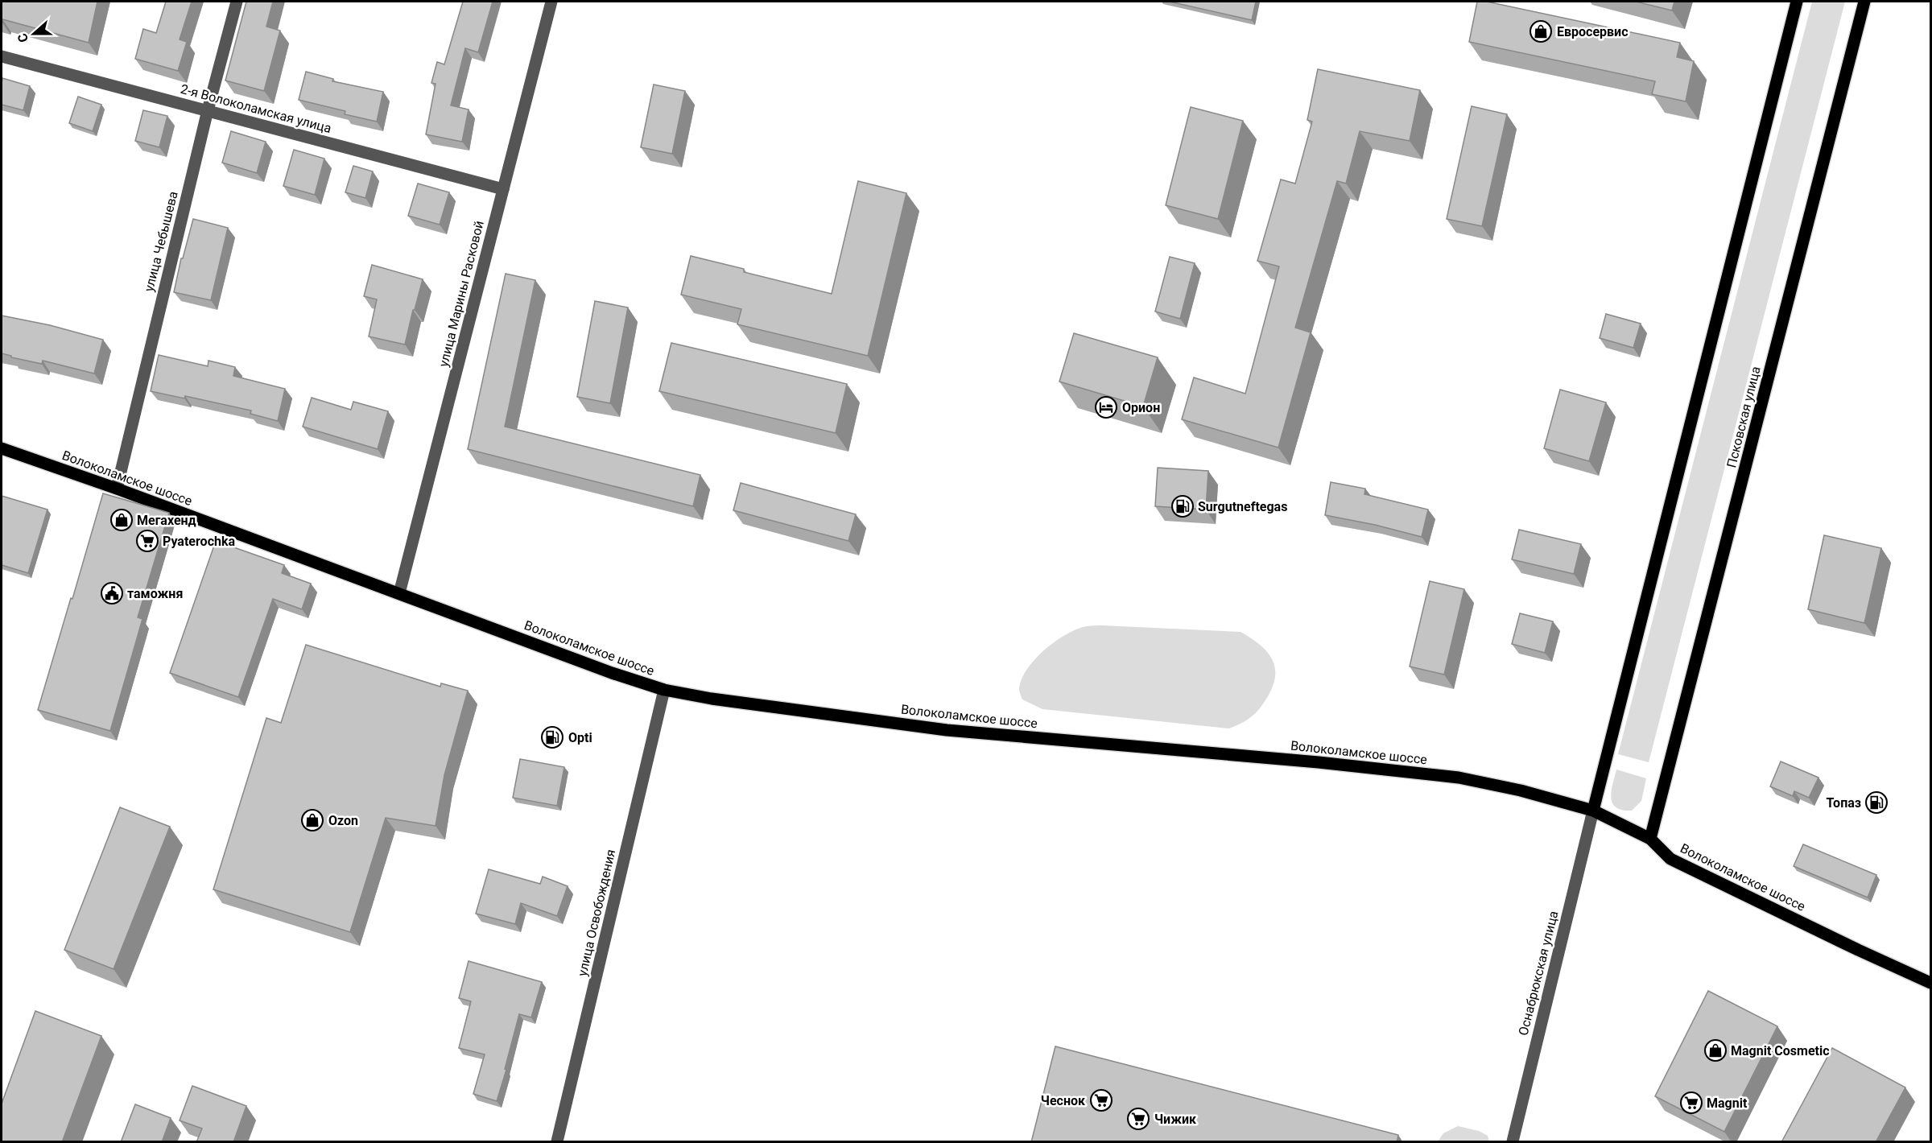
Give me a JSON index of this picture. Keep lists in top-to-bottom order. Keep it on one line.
{"streets":{"main road":["Псковская улица","Волоколамское шоссе"],"street":["2-я Волоколамская улица","улица Чебышева","улица Марины Расковой","улица Освобождения","Оснабрюкская улица"]},"crossings":[["2-я Волоколамская улица","улица Чебышева"],["2-я Волоколамская улица","улица Марины Расковой"],["улица Чебышева","Волоколамское шоссе"],["улица Марины Расковой","Волоколамское шоссе"],["Псковская улица","Волоколамское шоссе"],["Волоколамское шоссе","улица Освобождения"],["Волоколамское шоссе","Оснабрюкская улица"]],"places":{"shop":["Евросервис","Мегахенд","Ozon","Magnit Cosmetic"],"hotel":["Орион"],"fuel station":["Surgutneftegas","Opti","Топаз"],"supermarket":["Pyaterochka","Чеснок","Magnit","Чижик"],"public building":["таможня"]},"north":"left"}
